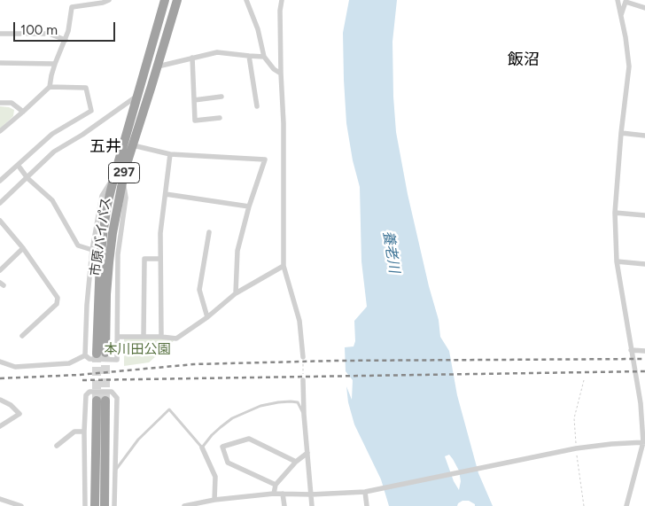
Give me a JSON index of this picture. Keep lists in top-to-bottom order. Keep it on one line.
{"streets":{"highway":["297","市原バイパス"]},"districts":["飯沼","五井"],"water":["養老川"],"parks":["本川田公園"],"scale_bar":"100 m"}
